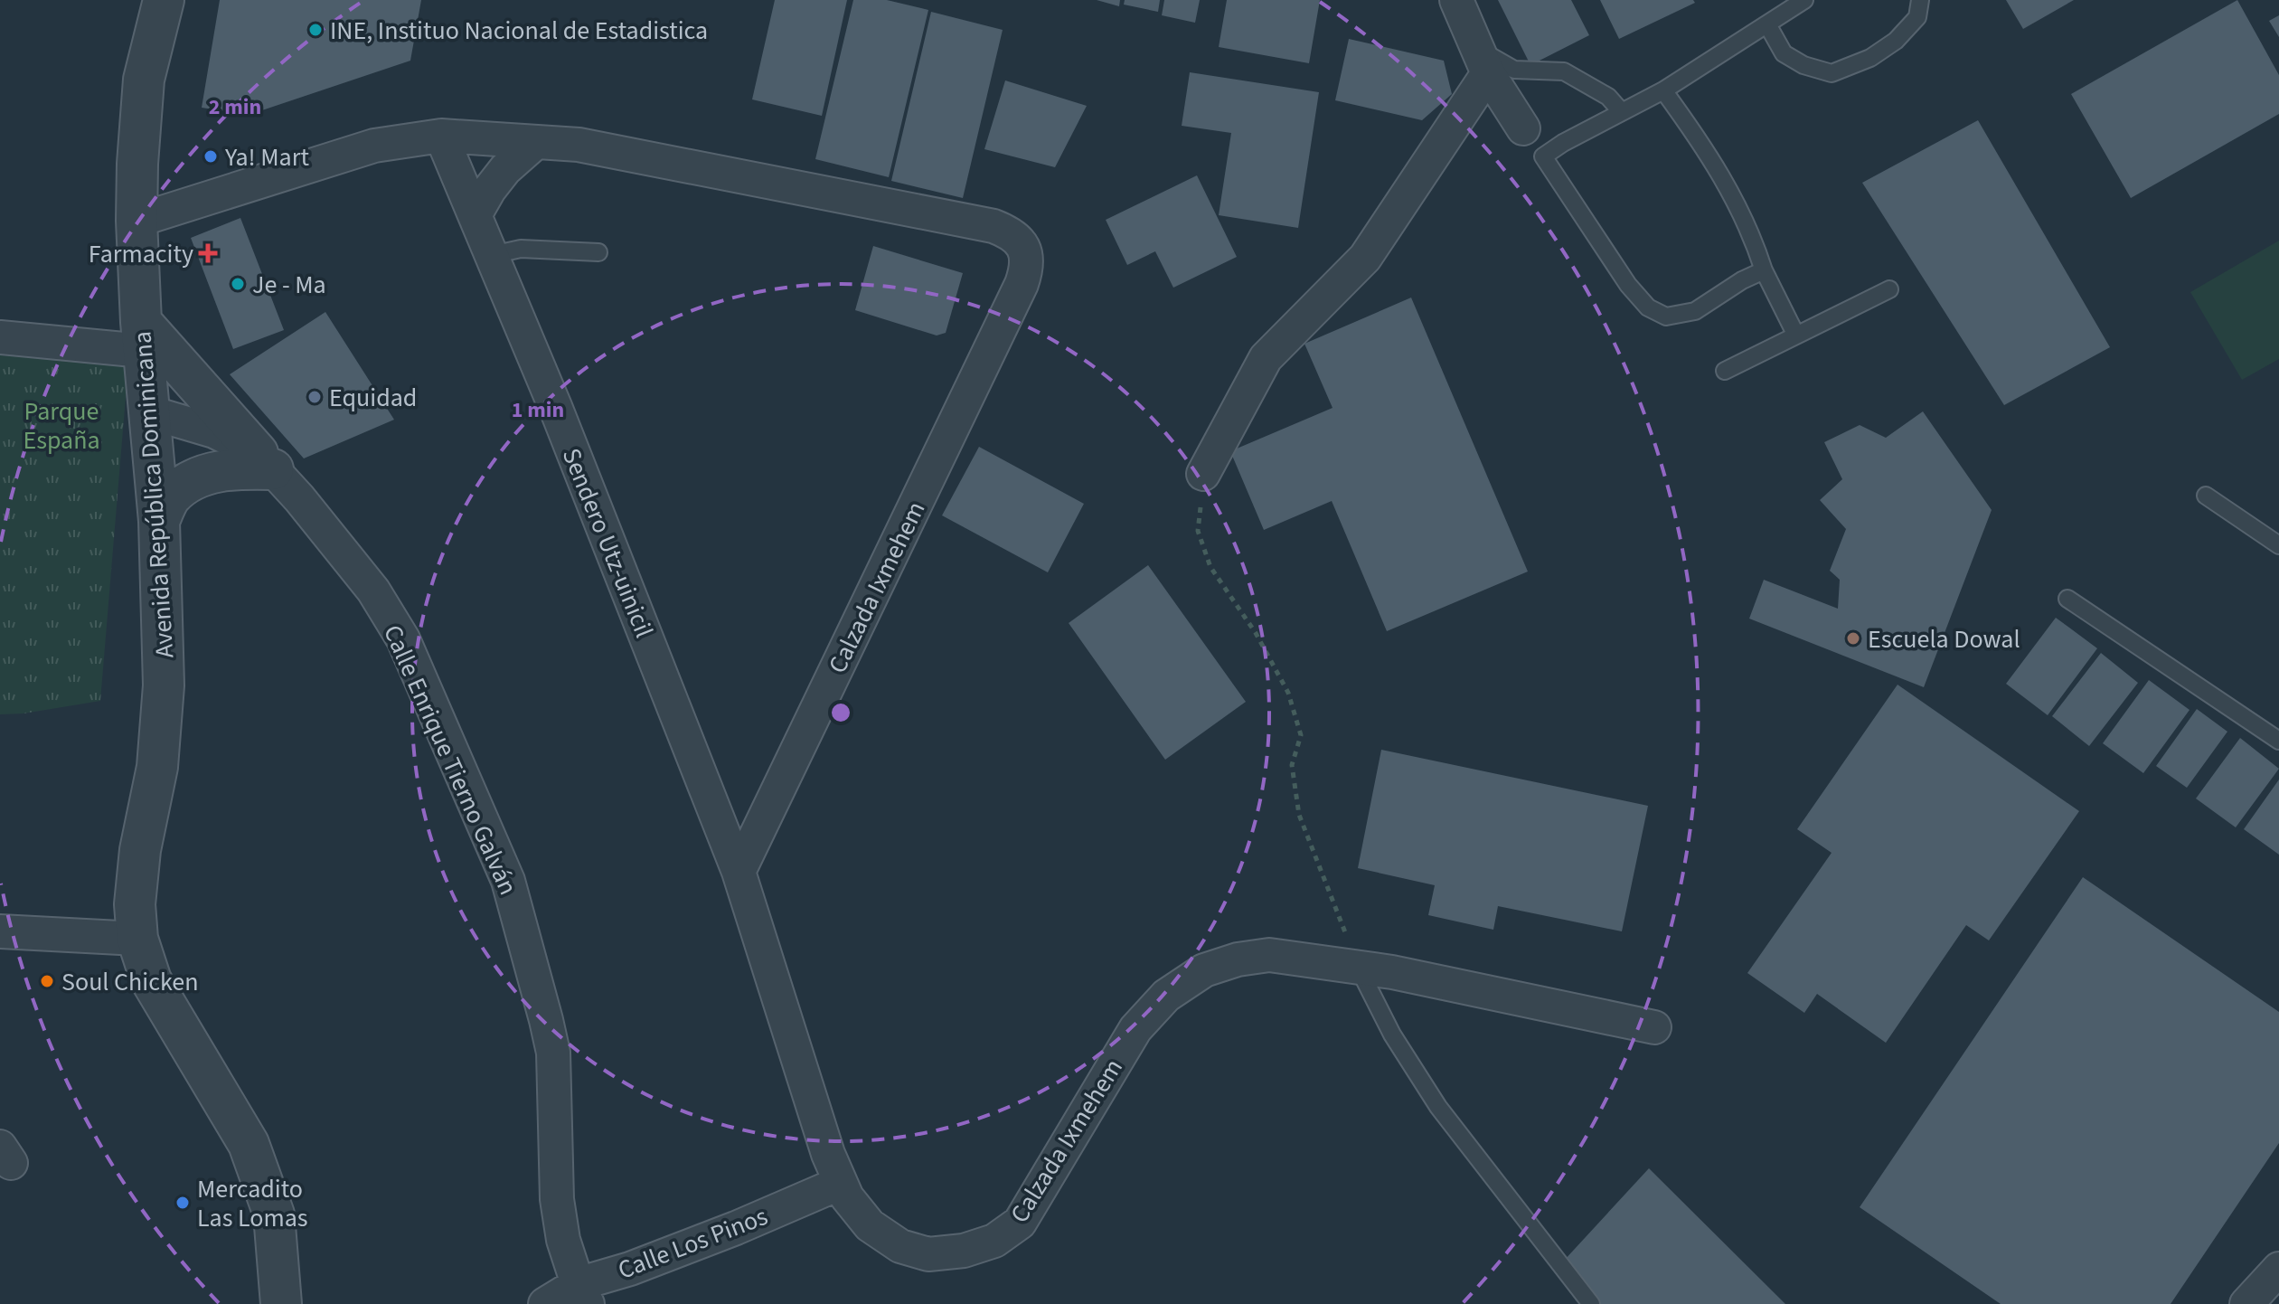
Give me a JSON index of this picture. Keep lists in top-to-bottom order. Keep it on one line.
{"streets":{"street":["Avenida República Dominicana","Sendero Utz-uinicil","Calzada Ixmehem","Calle Enrique Tierno Galván","Calle Los Pinos"]},"crossings":[["Avenida República Dominicana","Calzada Ixmehem"],["Avenida República Dominicana","Calle Enrique Tierno Galván"],["Sendero Utz-uinicil","Calzada Ixmehem"],["Calzada Ixmehem","Calle Los Pinos"],["Calle Enrique Tierno Galván","Calle Los Pinos"]],"parks":["Parque España"],"places":{"other":["INE, Instituo Nacional de Estadistica","Ya! Mart","Je - Ma","Equidad","Escuela Dowal","Soul Chicken","Mercadito Las Lomas"],"health":["Farmacity"]},"rings":["2 min","1 min"]}
